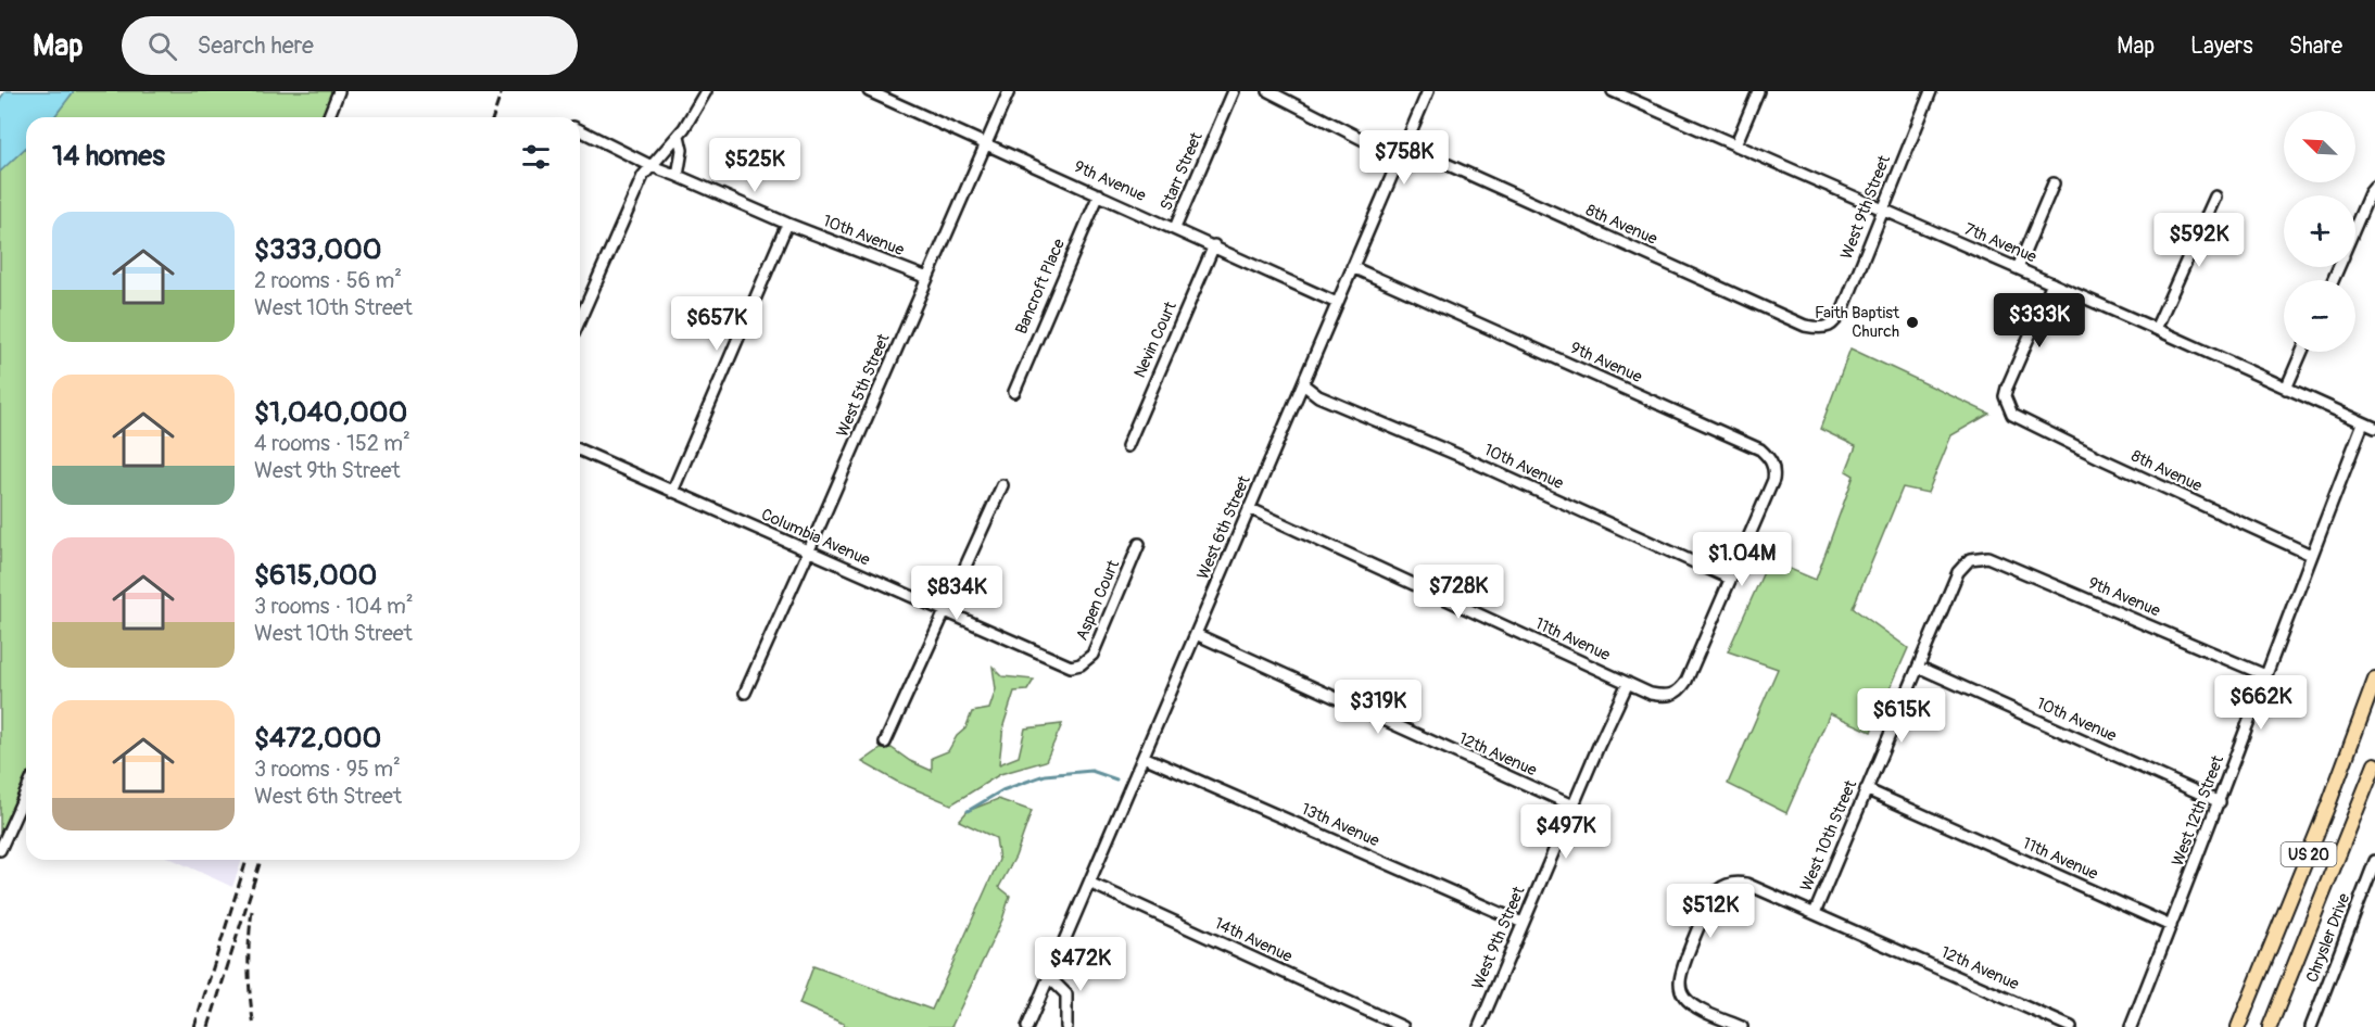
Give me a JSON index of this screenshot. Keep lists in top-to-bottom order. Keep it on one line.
{"streets":{"main road":["US 20"],"street":["Starr Street","9th Avenue","West 9th Street","8th Avenue","10th Avenue","7th Avenue","Bancroft Place","Nevin Court","West 5th Street","West 6th Street","Columbia Avenue","Aspen Court","11th Avenue","12th Avenue","West 12th Street","13th Avenue","West 10th Street","Chrysler Drive","14th Avenue"]},"crossings":[["Starr Street","9th Avenue"],["9th Avenue","10th Avenue"],["9th Avenue","Bancroft Place"],["9th Avenue","Nevin Court"],["9th Avenue","West 5th Street"],["9th Avenue","West 6th Street"],["9th Avenue","11th Avenue"],["9th Avenue","West 12th Street"],["9th Avenue","West 10th Street"],["West 9th Street","8th Avenue"],["West 9th Street","7th Avenue"],["West 9th Street","11th Avenue"],["West 9th Street","12th Avenue"],["West 9th Street","13th Avenue"],["8th Avenue","7th Avenue"],["8th Avenue","West 6th Street"],["8th Avenue","West 12th Street"],["10th Avenue","West 5th Street"],["10th Avenue","West 6th Street"],["10th Avenue","11th Avenue"],["10th Avenue","West 12th Street"],["10th Avenue","West 10th Street"],["7th Avenue","West 12th Street"],["West 5th Street","Columbia Avenue"],["West 6th Street","11th Avenue"],["West 6th Street","12th Avenue"],["West 6th Street","13th Avenue"],["West 6th Street","14th Avenue"],["Columbia Avenue","Aspen Court"],["11th Avenue","West 12th Street"],["11th Avenue","West 10th Street"],["12th Avenue","West 10th Street"]],"places":["Faith Baptist Church"],"north":"top left","page":{"header":"Map","search":"Search here","nav":["Map","Layers","Share"],"map_buttons":["+","−"],"heading":"14 homes","price":["$758K","$525K","$592K","$333K","$657K","$1.04M","$728K","$834K","$662K","$319K","$615K","$497K","$512K","$472K"],"list":[{"name":"$333,000","note":"2 rooms · 56 m² · West 10th Street"},{"name":"$1,040,000","note":"4 rooms · 152 m² · West 9th Street"},{"name":"$615,000","note":"3 rooms · 104 m² · West 10th Street"},{"name":"$472,000","note":"3 rooms · 95 m² · West 6th Street"}]}}
